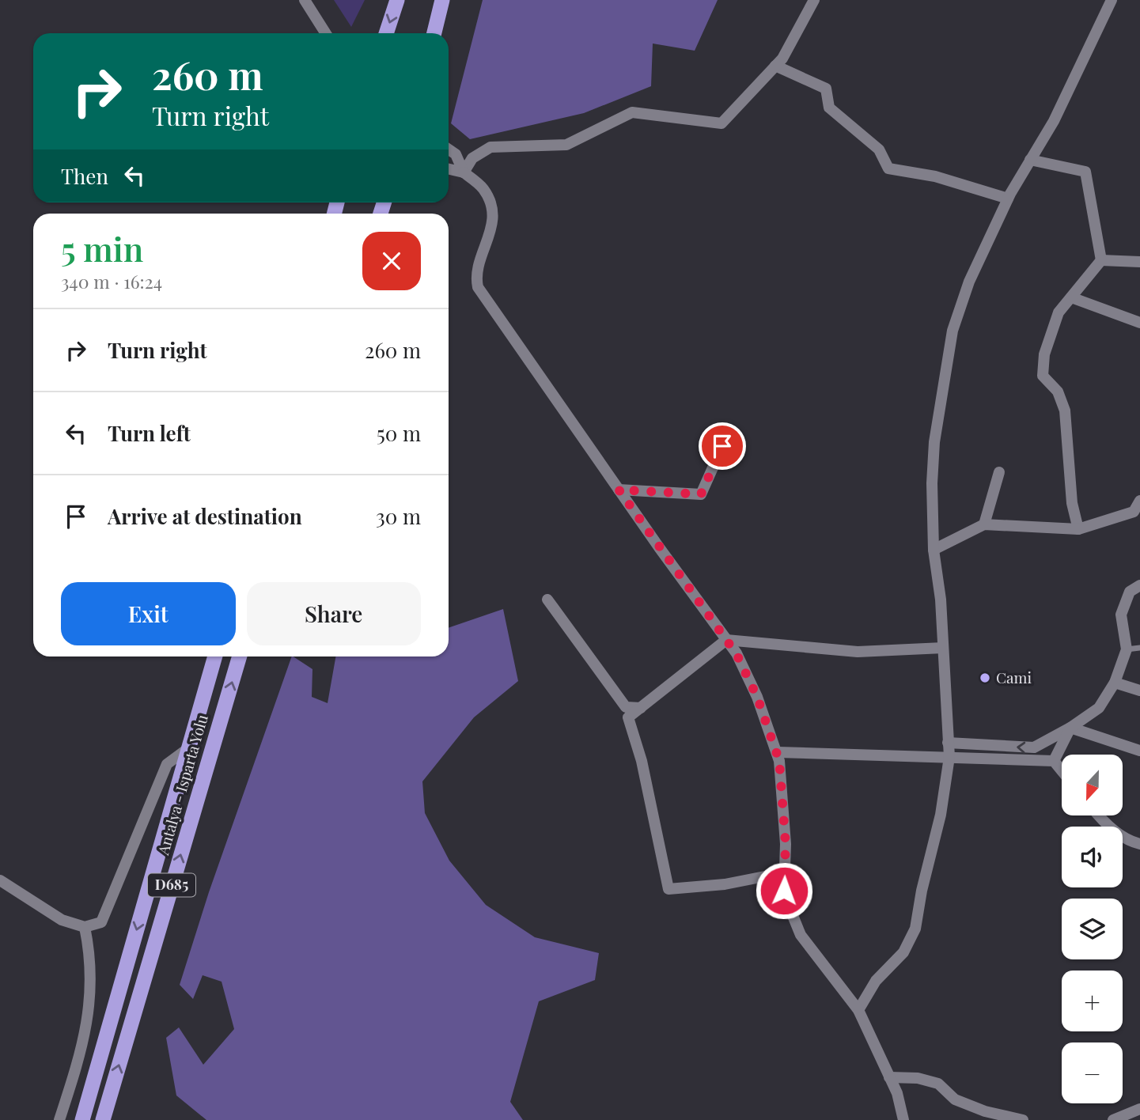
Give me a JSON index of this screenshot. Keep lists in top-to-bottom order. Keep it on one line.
{"streets":{"highway":["Antalya - Isparta Yolu","D685"]},"places":["Cami"],"north":"bottom","page":{"turn":["260 m","Turn right"],"then":"Then","heading":["5 min","340 m · 16:24"],"list":[{"name":"Turn right","value":"260 m"},{"name":"Turn left","value":"50 m"},{"name":"Arrive at destination","value":"30 m"}],"buttons":["Exit","Share"],"map_buttons":["+","−"]}}
